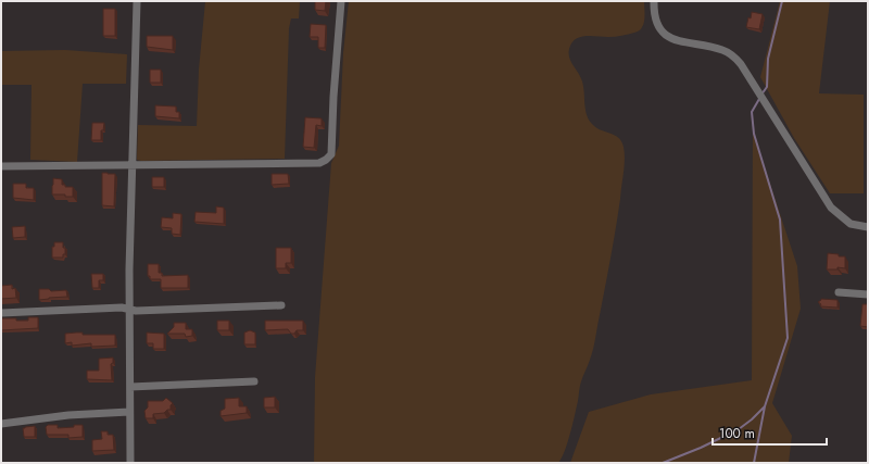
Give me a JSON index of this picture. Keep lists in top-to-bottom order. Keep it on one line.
{"scale_bar":"100 m"}
